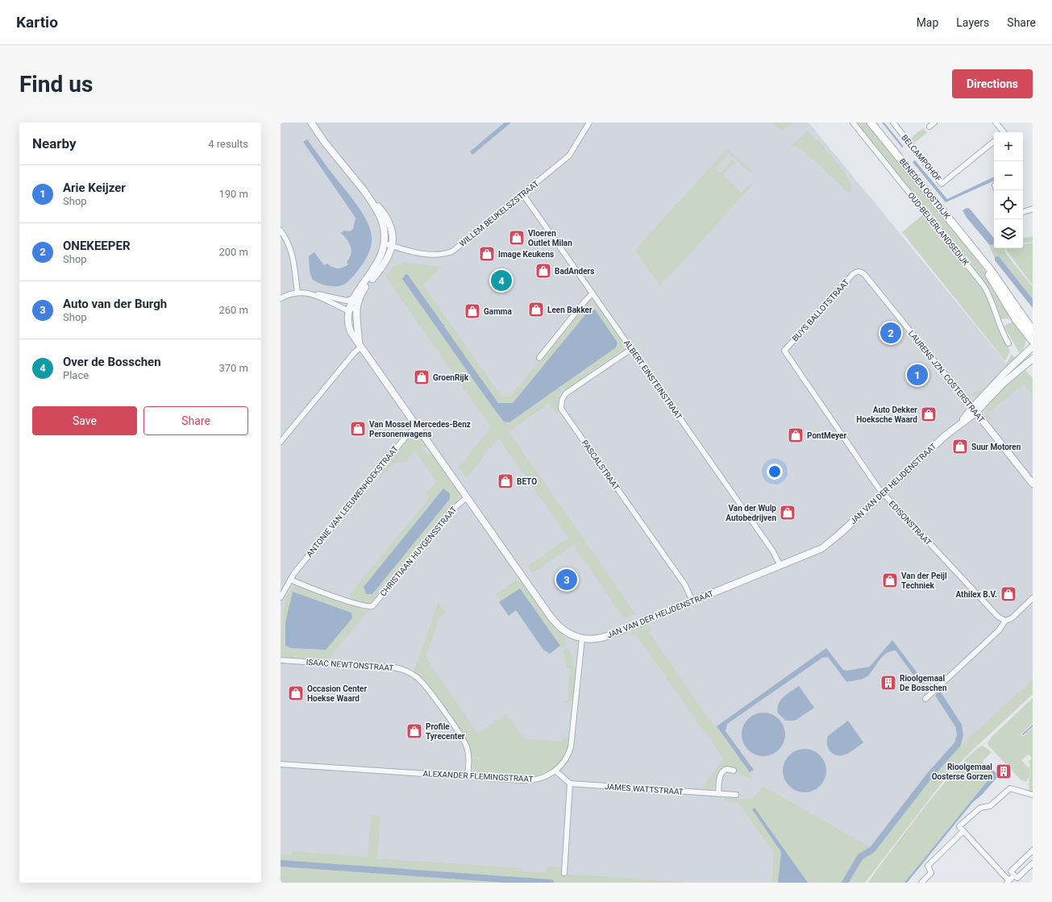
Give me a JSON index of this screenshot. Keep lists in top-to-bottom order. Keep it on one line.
{"streets":{"main road":["BENEDEN OOSTDIJK"],"street":["BELCAMPOHOF","WILLEM BEUKELSZSTRAAT","OUD-BEIJERLANDSEDIJK","BUYS BALLOTSTRAAT","LAURENS JZN. COSTERSTRAAT","ALBERT EINSTEINSTRAAT","PASCALSTRAAT","JAN VAN DER HEIJDENSTRAAT","ANTONIE VAN LEEUWENHOEKSTRAAT","EDISONSTRAAT","CHRISTIAAN HUYGENSSTRAAT","ISAAC NEWTONSTRAAT","ALEXANDER FLEMINGSTRAAT","JAMES WATTSTRAAT"]},"crossings":[["WILLEM BEUKELSZSTRAAT","ALBERT EINSTEINSTRAAT"],["WILLEM BEUKELSZSTRAAT","JAN VAN DER HEIJDENSTRAAT"],["BUYS BALLOTSTRAAT","LAURENS JZN. COSTERSTRAAT"],["BUYS BALLOTSTRAAT","EDISONSTRAAT"],["LAURENS JZN. COSTERSTRAAT","JAN VAN DER HEIJDENSTRAAT"],["ALBERT EINSTEINSTRAAT","PASCALSTRAAT"],["ALBERT EINSTEINSTRAAT","JAN VAN DER HEIJDENSTRAAT"],["PASCALSTRAAT","JAN VAN DER HEIJDENSTRAAT"],["JAN VAN DER HEIJDENSTRAAT","ANTONIE VAN LEEUWENHOEKSTRAAT"],["JAN VAN DER HEIJDENSTRAAT","EDISONSTRAAT"],["JAN VAN DER HEIJDENSTRAAT","CHRISTIAAN HUYGENSSTRAAT"],["JAN VAN DER HEIJDENSTRAAT","ALEXANDER FLEMINGSTRAAT"],["ANTONIE VAN LEEUWENHOEKSTRAAT","CHRISTIAAN HUYGENSSTRAAT"],["ISAAC NEWTONSTRAAT","ALEXANDER FLEMINGSTRAAT"]],"places":{"shop":["Vloeren Outlet Milan","Image Keukens","BadAnders","Leen Bakker","Gamma","GroenRijk","Auto Dekker Hoeksche Waard","Van Mossel Mercedes-Benz Personenwagens","PontMeyer","Suur Motoren","BETO","Van der Wulp Autobedrijven","Van der Peijl Techniek","Athilex B.V.","Occasion Center Hoekse Waard","Profile Tyrecenter"],"building":["Rioolgemaal De Bosschen","Rioolgemaal Oosterse Gorzen"]},"page":{"header":"Kartio","nav":["Map","Layers","Share"],"buttons":["Directions",["Save","Share"]],"title":"Find us","heading":["Nearby","4 results"],"map_buttons":["+","−"],"list":[{"mark":"1","name":"Arie Keijzer","note":"Shop","value":"190 m"},{"mark":"2","name":"ONEKEEPER","note":"Shop","value":"200 m"},{"mark":"3","name":"Auto van der Burgh","note":"Shop","value":"260 m"},{"mark":"4","name":"Over de Bosschen","note":"Place","value":"370 m"}],"pins":["4","2","1","3"]}}
